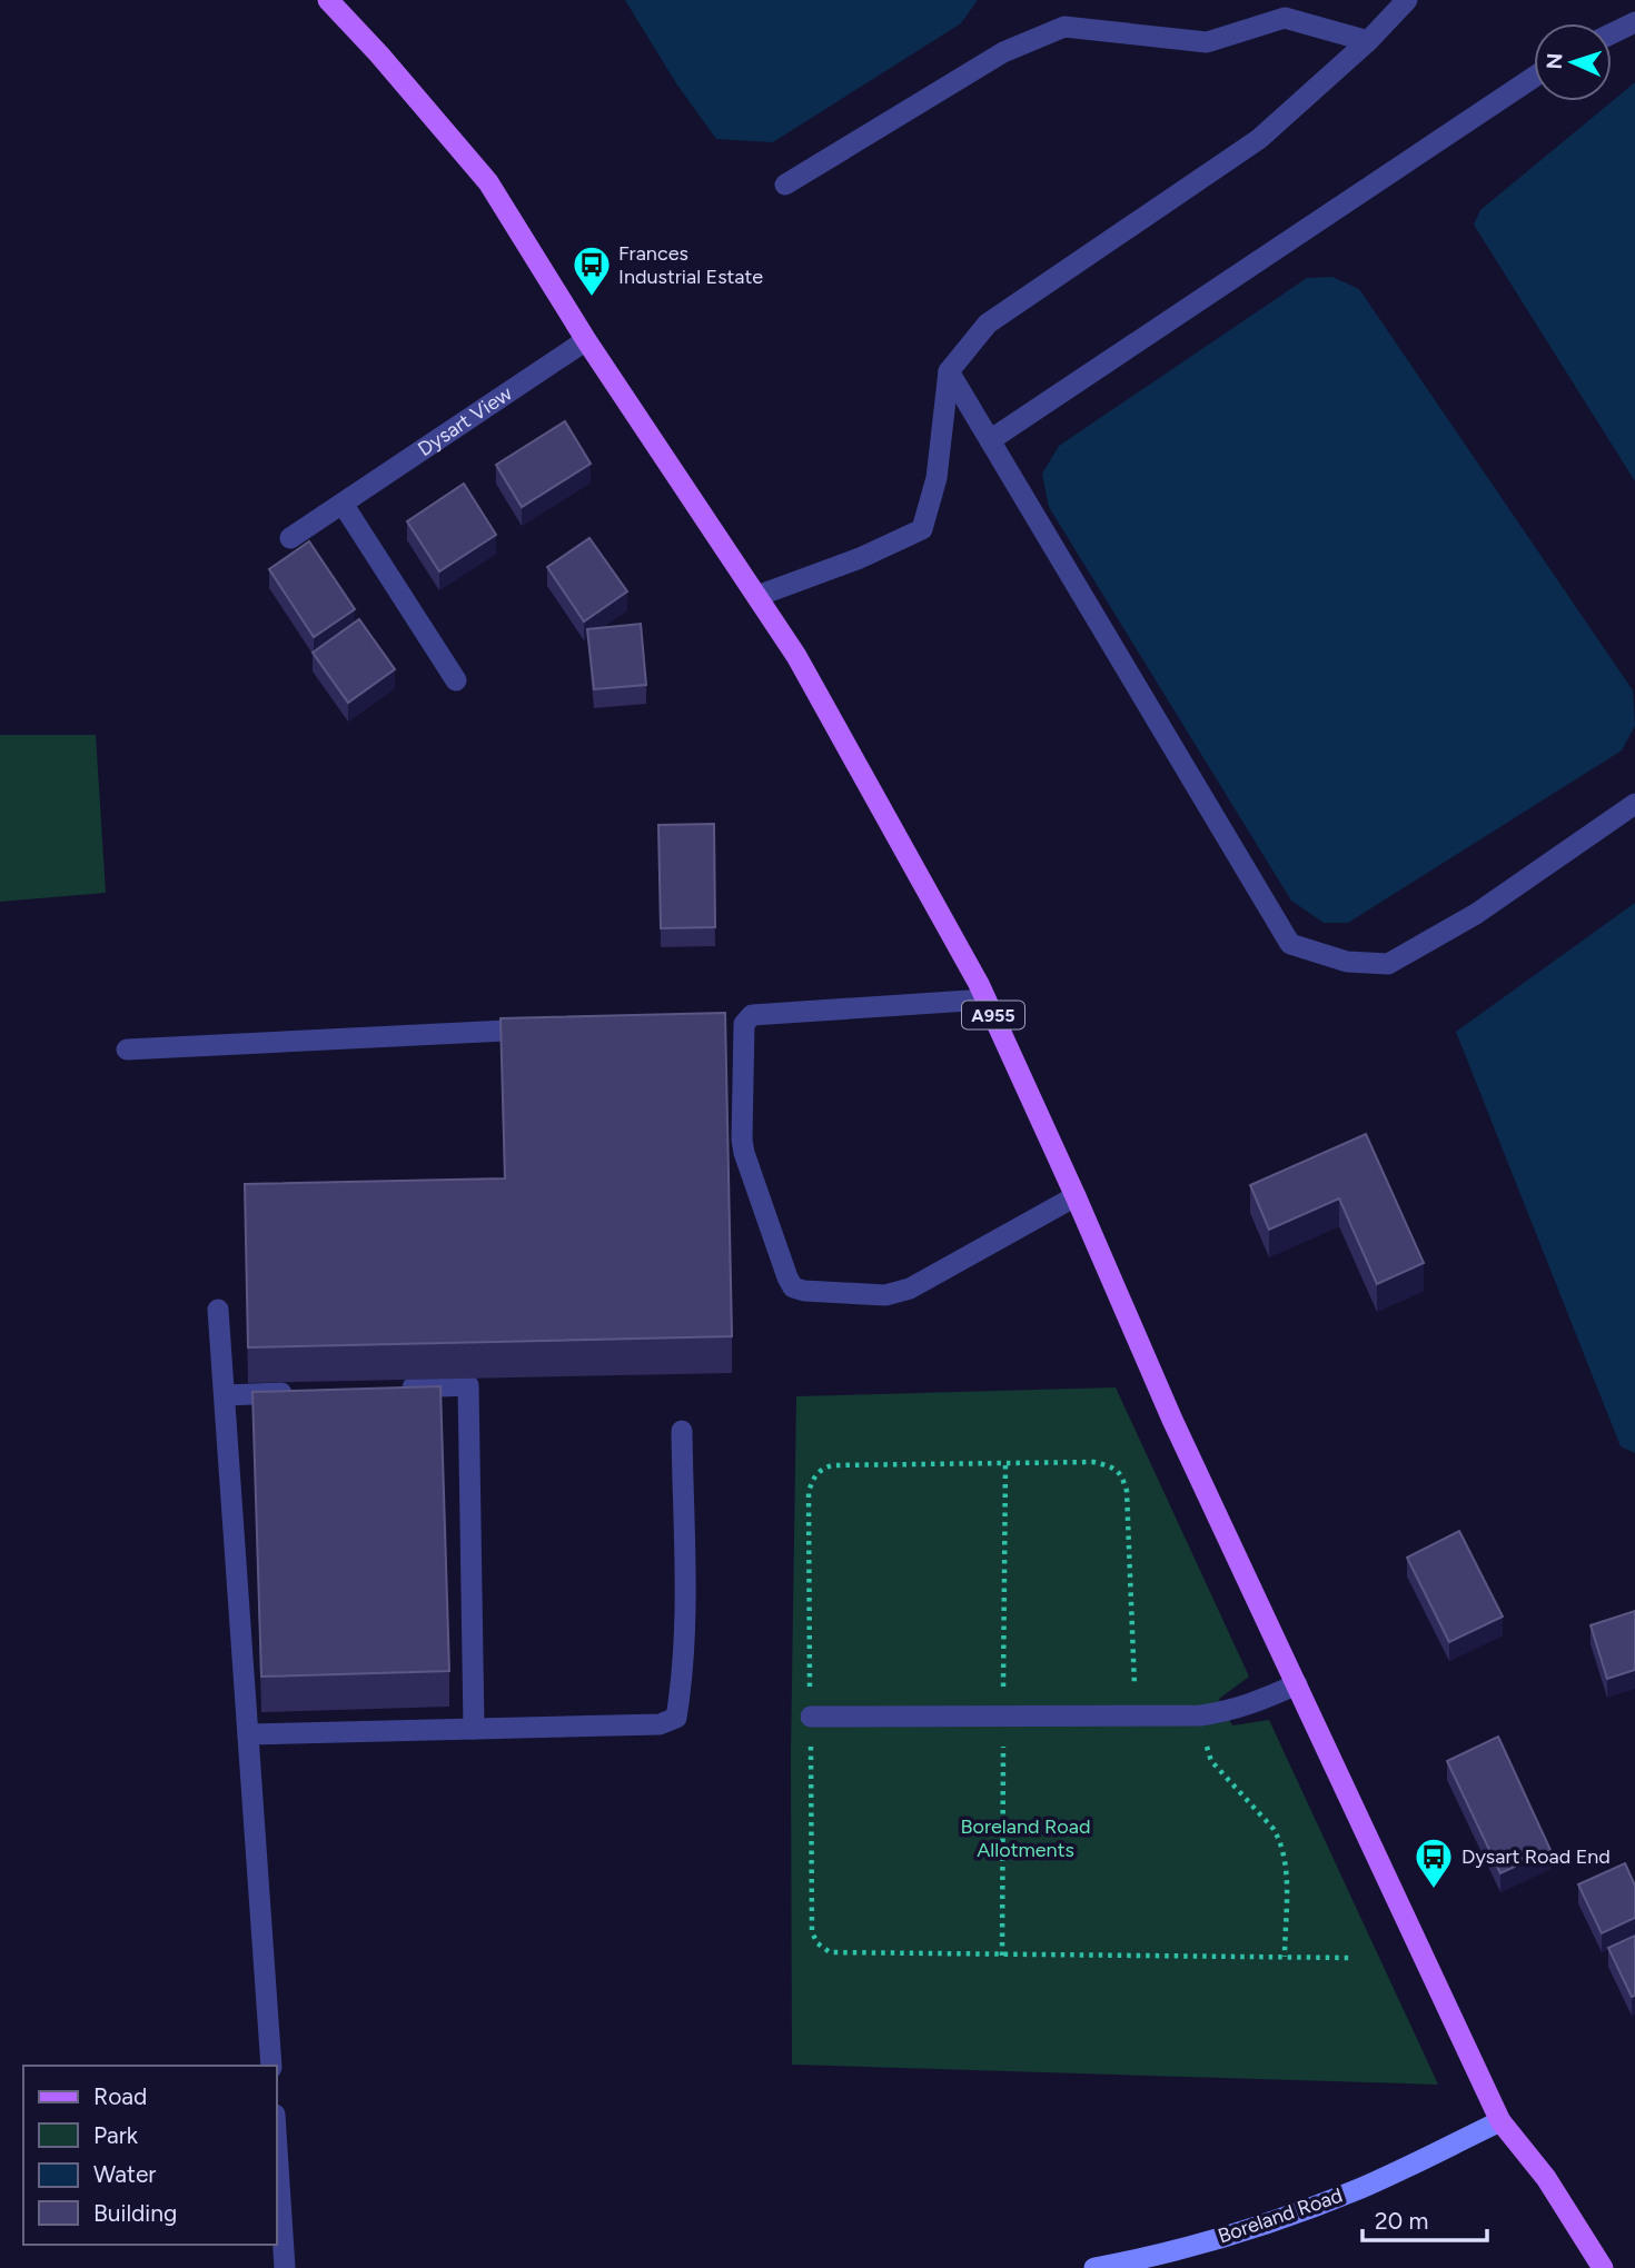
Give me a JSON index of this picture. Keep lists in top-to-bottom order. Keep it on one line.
{"streets":{"main road":["A955","Boreland Road"],"street":["Dysart View"]},"crossings":[["Dysart View","A955"],["A955","Boreland Road"]],"parks":["Boreland Road Allotments"],"places":{"bus stop":["Frances Industrial Estate","Dysart Road End"]},"legend":["Road","Park","Water","Building"],"scale_bar":"20 m","north":"left"}
